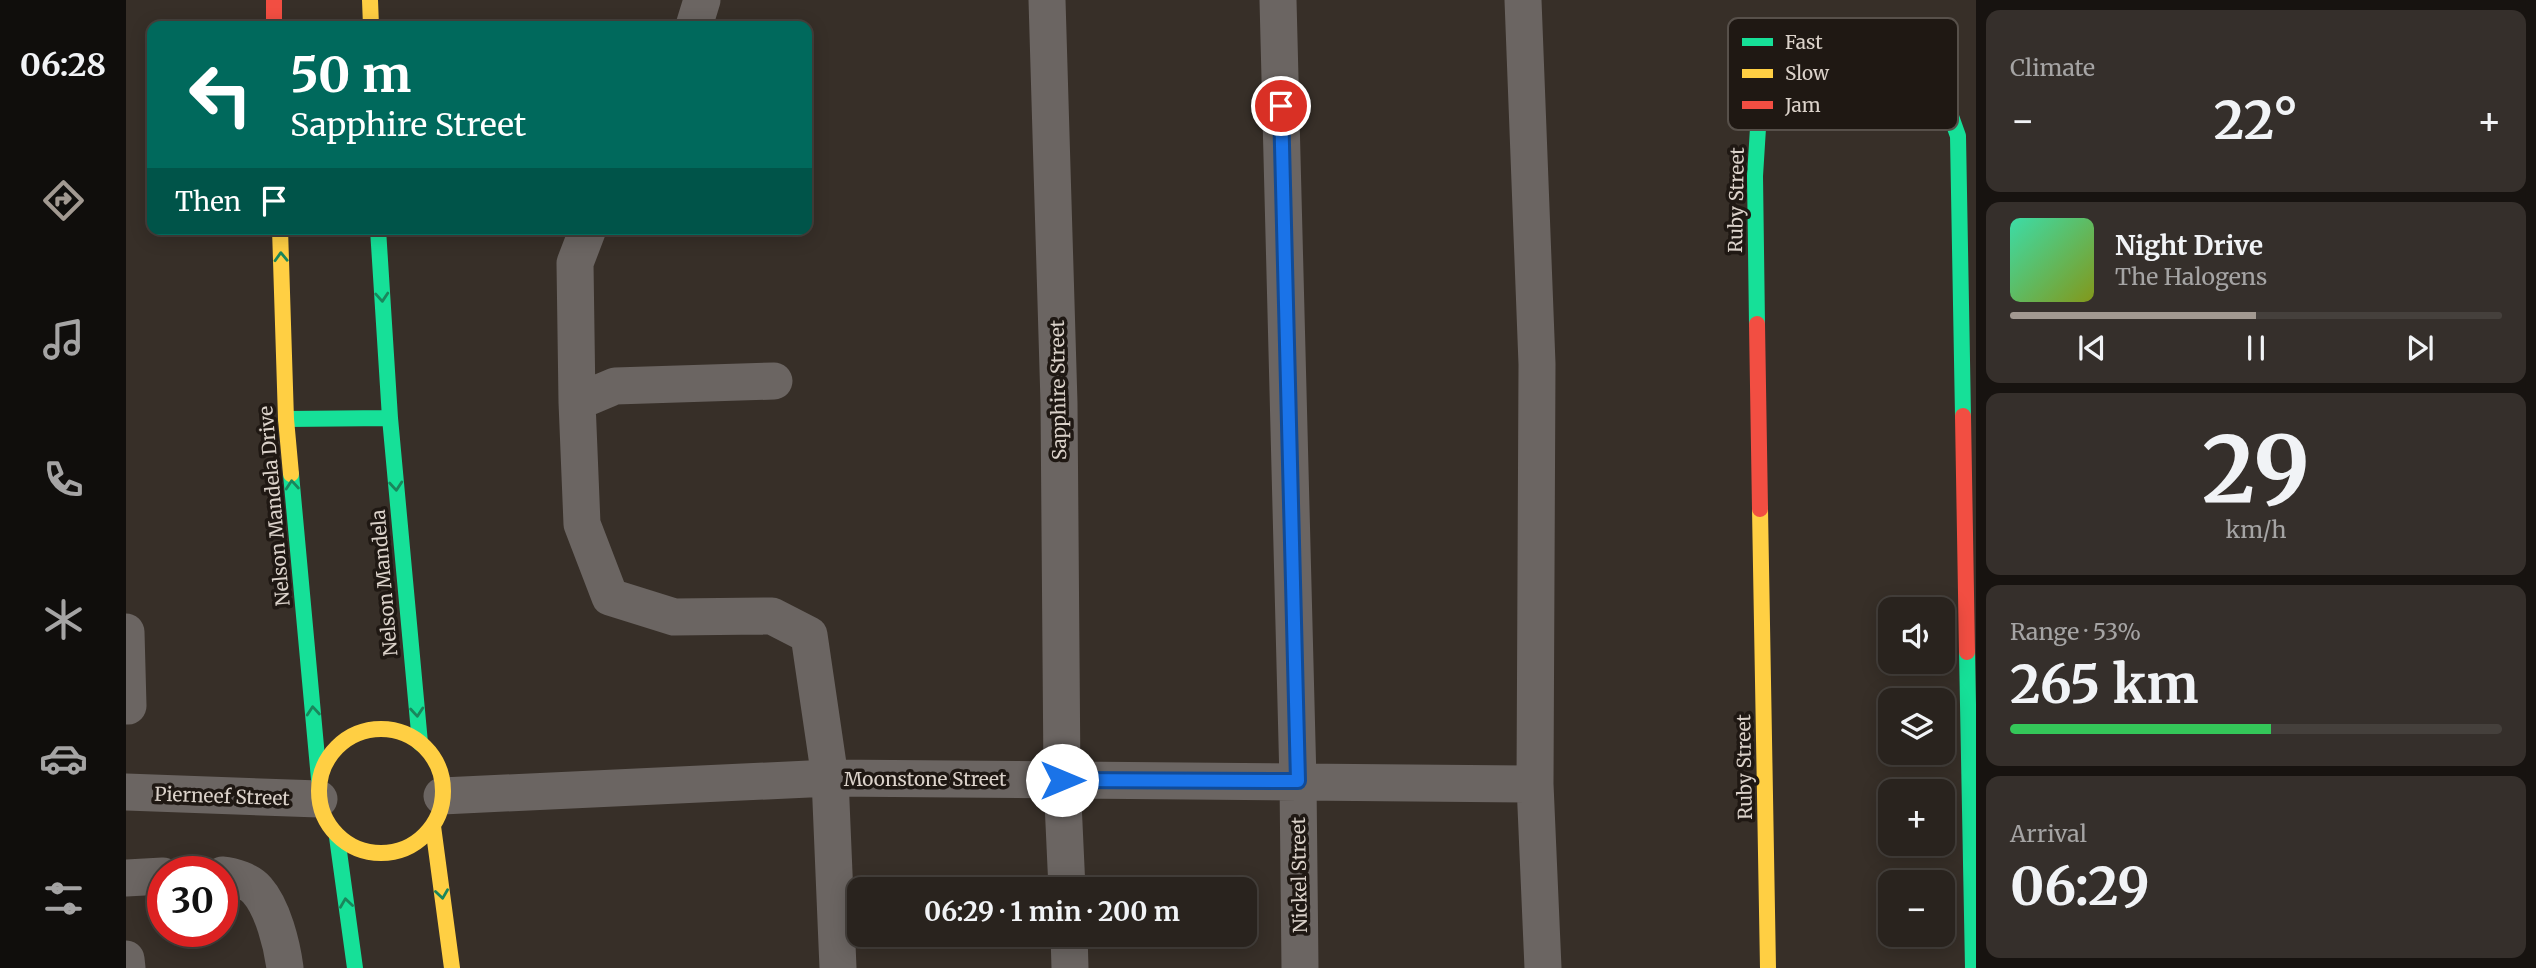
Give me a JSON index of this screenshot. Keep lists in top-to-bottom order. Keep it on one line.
{"streets":{"street":["Ruby Street","Sapphire Street","Nelson Mandela Drive","Nelson Mandela","Moonstone Street","Pierneef Street","Nickel Street"]},"crossings":[["Sapphire Street","Moonstone Street"],["Nelson Mandela Drive","Nelson Mandela"],["Nelson Mandela Drive","Moonstone Street"],["Nelson Mandela Drive","Pierneef Street"],["Nelson Mandela","Moonstone Street"],["Nelson Mandela","Pierneef Street"],["Moonstone Street","Pierneef Street"],["Moonstone Street","Nickel Street"]],"one_way":["Nelson Mandela"],"legend":["Fast","Slow","Jam"],"page":{"tabs":"06:28","tile":["Climate",["29","km/h"],["Range · 53%","265 km"],["Arrival","06:29"]],"turn":["50 m","Sapphire Street"],"heat":["−","22°","+"],"then":"Then","song":["Night Drive","The Halogens"],"map_buttons":["+","−"],"limit":"30","trip":"06:29 · 1 min · 200 m"}}
